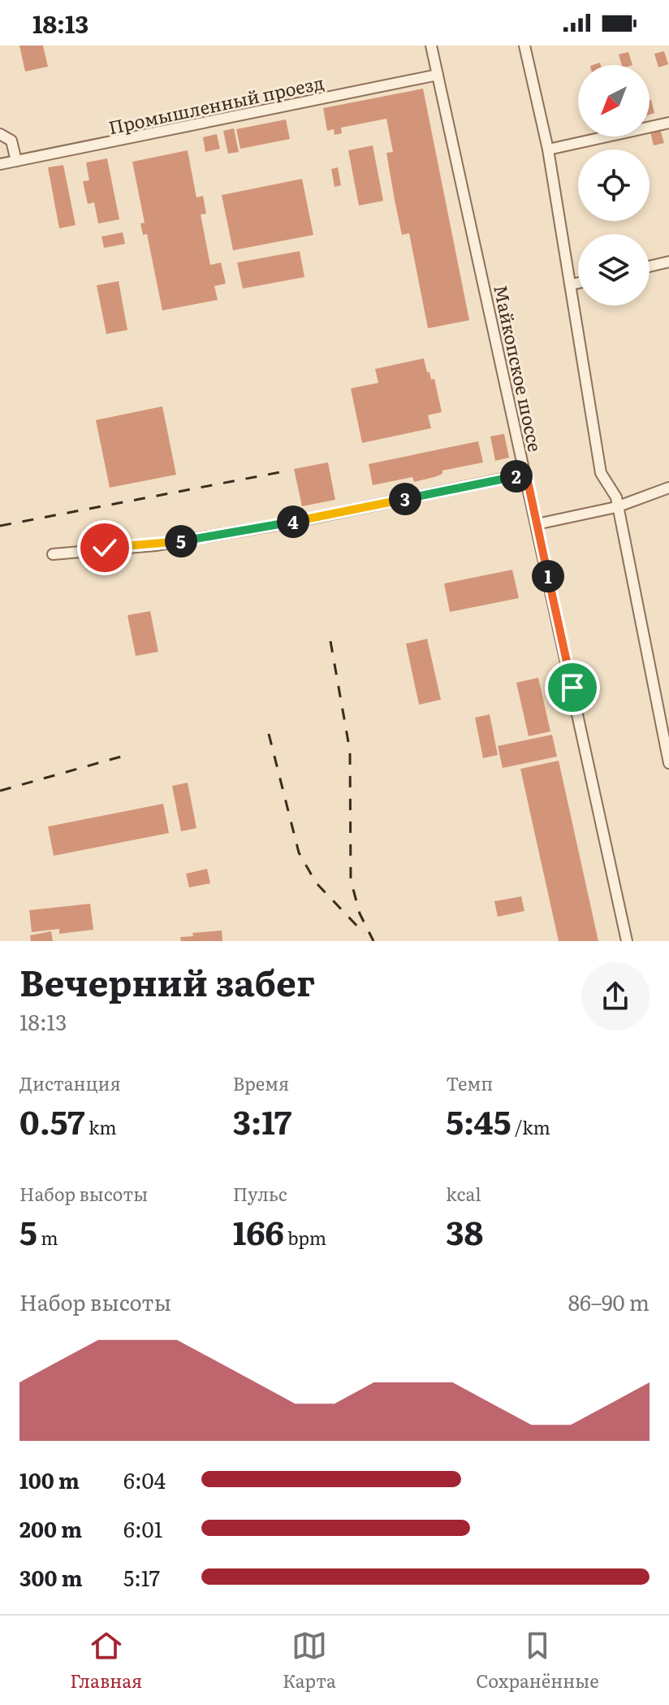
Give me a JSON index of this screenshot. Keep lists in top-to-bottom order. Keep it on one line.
{"streets":{"street":["Промышленный проезд","Майкопское шоссе"]},"crossings":[["Промышленный проезд","Майкопское шоссе"]],"north":"bottom left","page":{"status":"18:13","pins":["2","3","4","5","1"],"heading":["Вечерний забег","18:13"],"stats":[["Дистанция","0.57 km"],["Время","3:17"],["Темп","5:45 /km"],["Набор высоты","5 m"],["Пульс","166 bpm"],["kcal","38"]],"chart":["Набор высоты","86–90 m"],"list":[{"name":"100 m","note":"6:04"},{"name":"200 m","note":"6:01"},{"name":"300 m","note":"5:17"}],"tabs":["Главная","Карта","Сохранённые"]}}
